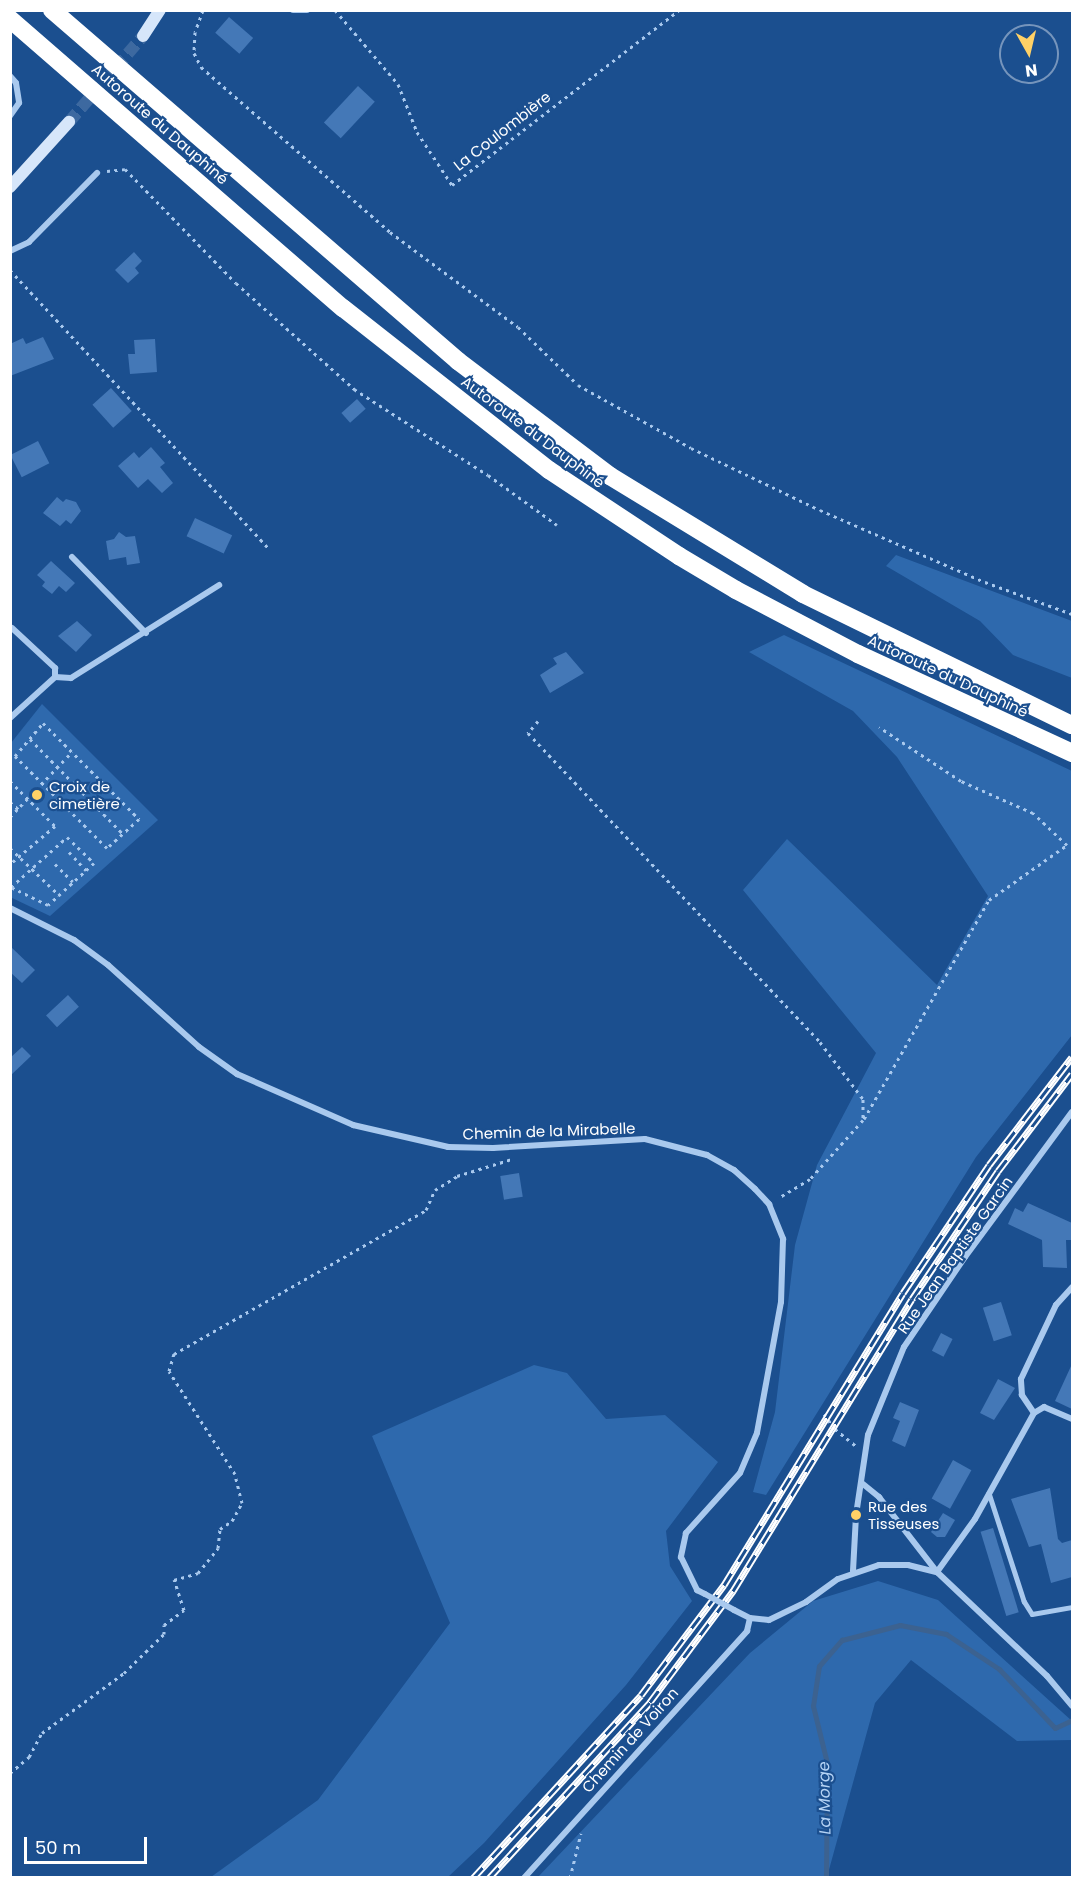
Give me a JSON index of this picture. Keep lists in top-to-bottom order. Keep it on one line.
{"streets":{"highway":["Autoroute du Dauphiné"],"street":["Chemin de la Mirabelle","Rue Jean Baptiste Garcin","Chemin de Voiron"],"path":["La Coulombière"]},"crossings":[["Chemin de la Mirabelle","Chemin de Voiron"]],"water":["La Morge"],"places":["Croix de cimetière","Rue des Tisseuses"],"scale_bar":"50 m","north":"bottom"}
